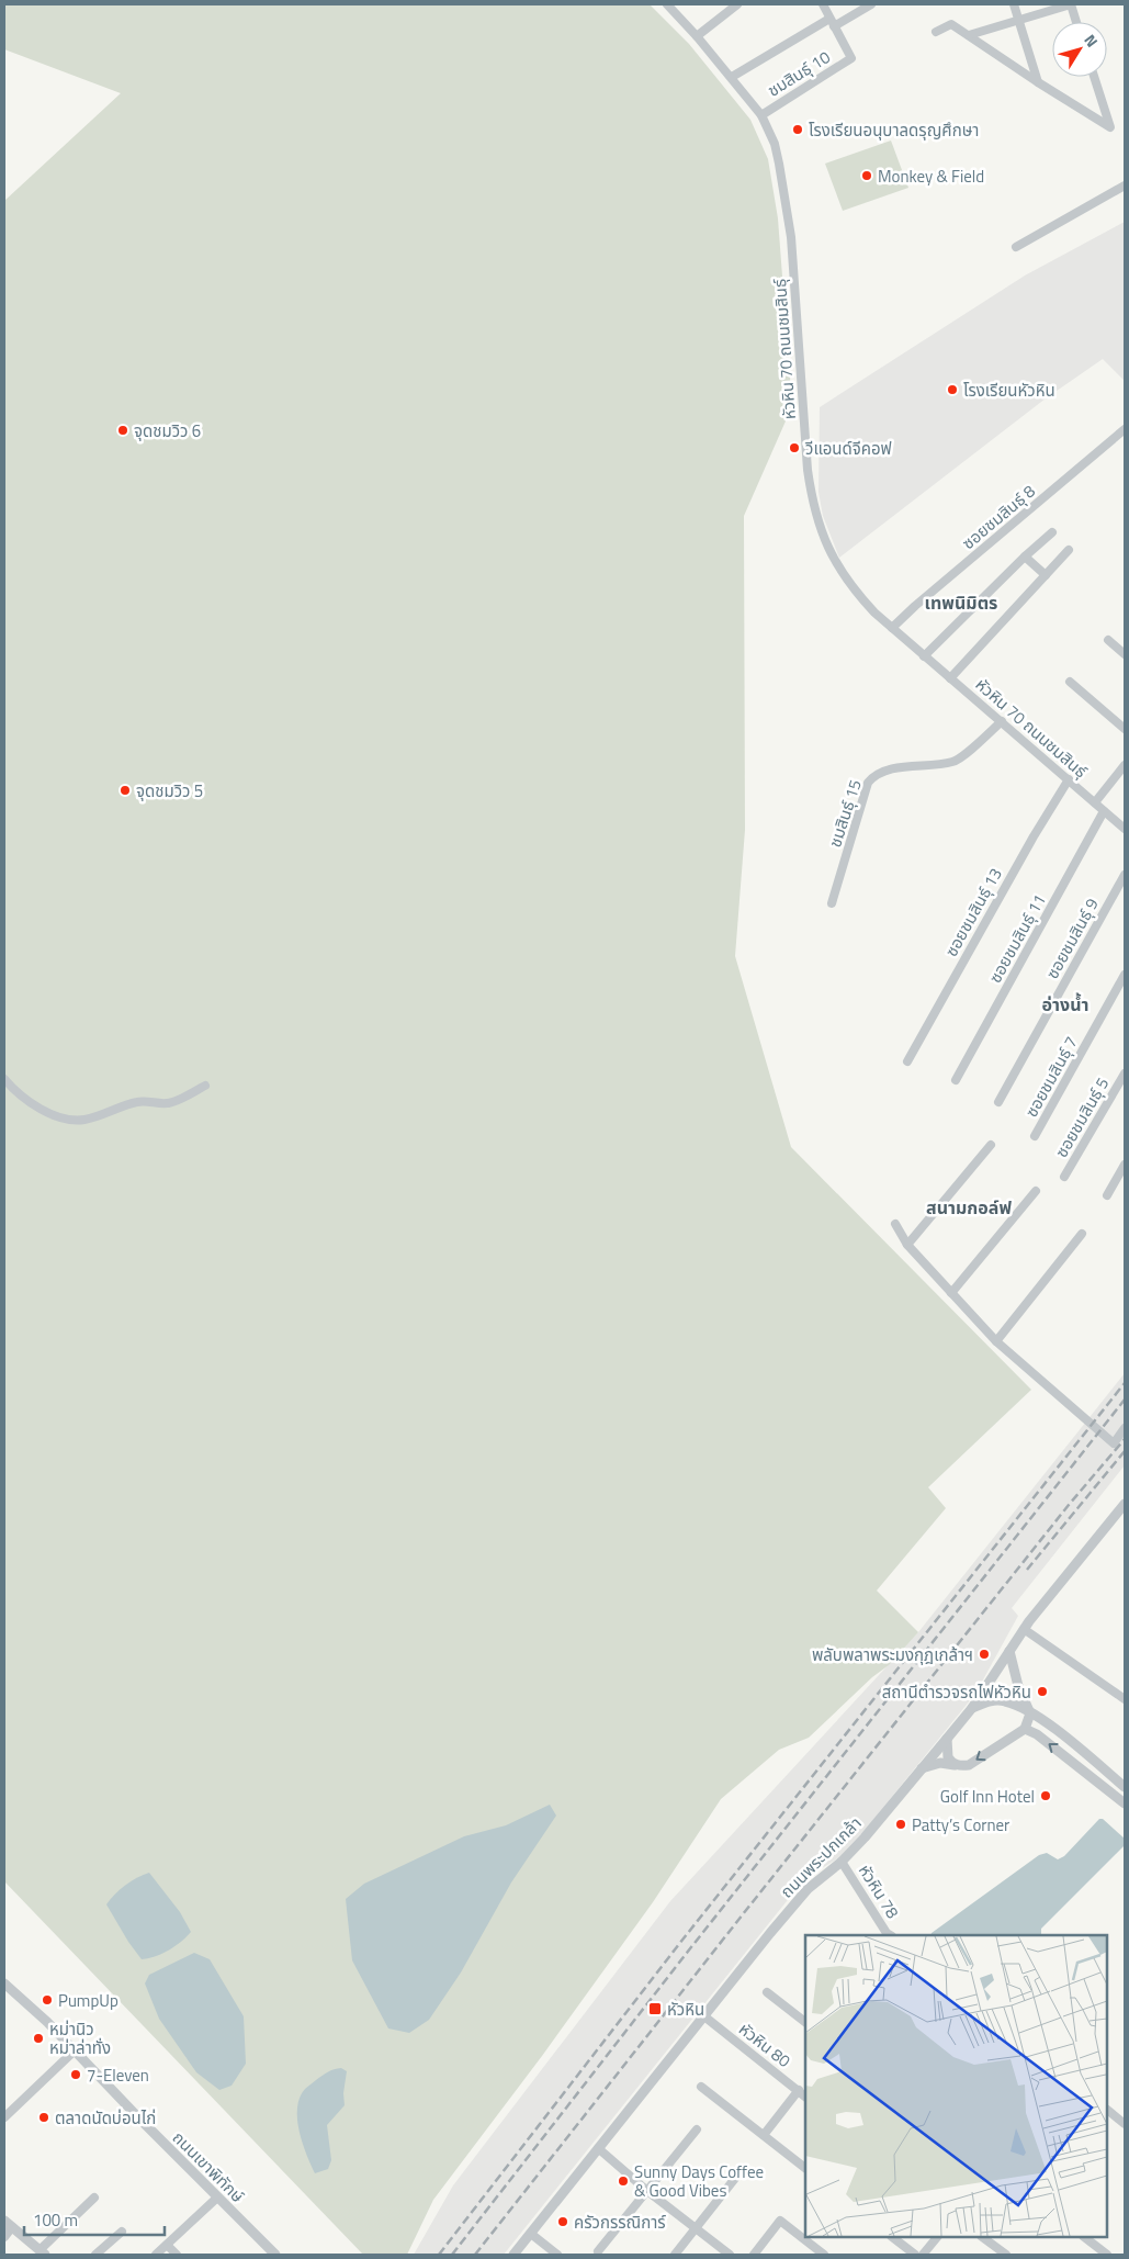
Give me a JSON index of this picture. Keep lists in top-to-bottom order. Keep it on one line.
{"streets":{"street":["ชมสินธุ์ 10","หัวหิน 70 ถนนชมสินธุ์","ซอยชมสินธุ์ 8","ชมสินธุ์ 15","ซอยชมสินธุ์ 13","ซอยชมสินธุ์ 11","ซอยชมสินธุ์ 9","ซอยชมสินธุ์ 7","ซอยชมสินธุ์ 5","ถนนพระปกเกล้า","หัวหิน 78","หัวหิน 80","ถนนเขาพิทักษ์"]},"crossings":[["ชมสินธุ์ 10","หัวหิน 70 ถนนชมสินธุ์"],["หัวหิน 70 ถนนชมสินธุ์","ซอยชมสินธุ์ 8"],["หัวหิน 70 ถนนชมสินธุ์","ชมสินธุ์ 15"],["หัวหิน 70 ถนนชมสินธุ์","ซอยชมสินธุ์ 13"],["หัวหิน 70 ถนนชมสินธุ์","ซอยชมสินธุ์ 11"],["ถนนพระปกเกล้า","หัวหิน 78"],["ถนนพระปกเกล้า","หัวหิน 80"]],"districts":["เทพนิมิตร","อ่างน้ำ","สนามกอล์ฟ"],"places":{"other":["โรงเรียนอนุบาลดรุญศึกษา","Monkey & Field","โรงเรียนหัวหิน","จุดชมวิว 6","วีแอนด์จีคอฟ","จุดชมวิว 5","พลับพลาพระมงกุฎเกล้าฯ","สถานีตำรวจรถไฟหัวหิน","Golf Inn Hotel","Patty’s Corner","PumpUp","หม่านิว หม่าล่าทั่ง","7-Eleven","ตลาดนัดบ่อนไก่","Sunny Days Coffee & Good Vibes","ครัวกรรณิการ์"],"transit":["หัวหิน"]},"scale_bar":"100 m","north":"top right"}
